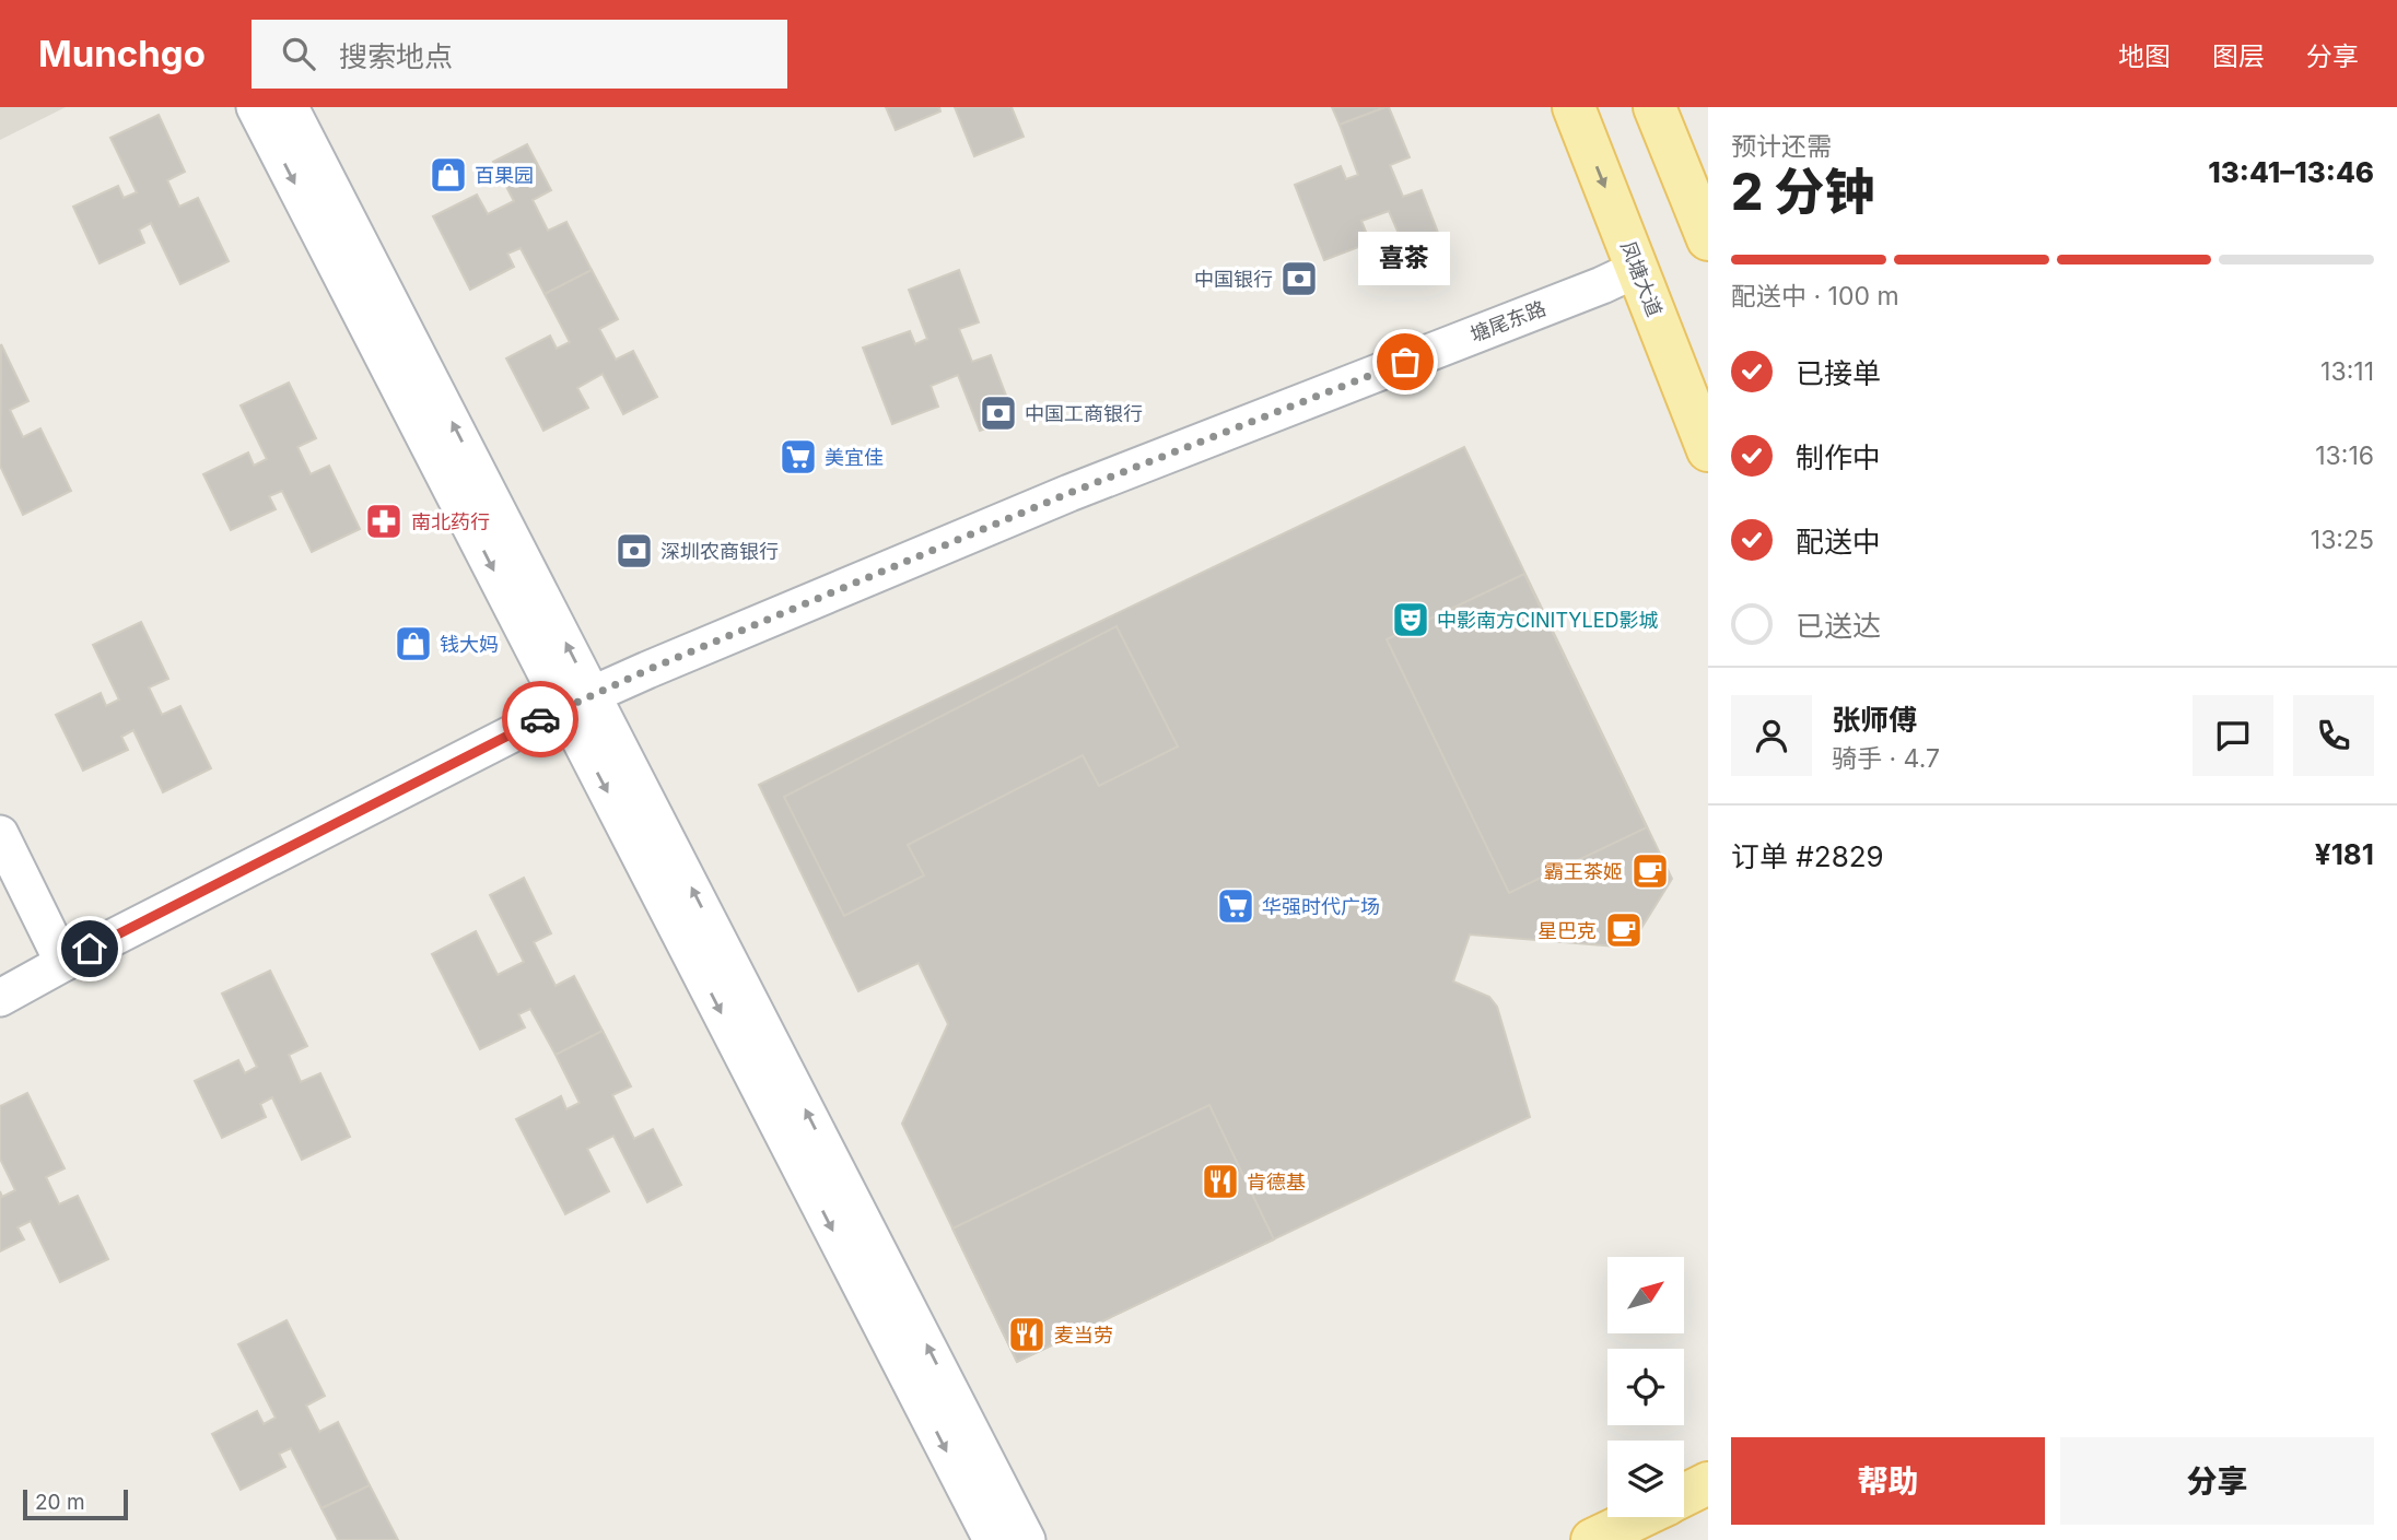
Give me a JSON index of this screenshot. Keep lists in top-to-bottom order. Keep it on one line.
{"streets":{"main road":["凤塘大道"],"street":["塘尾东路"]},"crossings":[["凤塘大道","塘尾东路"]],"places":{"shop":["百果园","钱大妈"],"bank":["中国银行","中国工商银行","深圳农商银行"],"other":["喜茶"],"supermarket":["美宜佳","华强时代广场"],"pharmacy":["南北药行"],"theatre":["中影南方CINITYLED影城"],"cafe":["霸王茶姬","星巴克"],"restaurant":["肯德基","麦当劳"]},"scale_bar":"20 m","north":"top right","page":{"header":"Munchgo","search":"搜索地点","nav":["地图","图层","分享"],"heading":["2 分钟","预计还需","13:41–13:46"],"panel":["张师傅","骑手 · 4.7","订单 #2829","¥181"],"bubble":"喜茶","bar":"配送中 · 100 m","list":[["已接单","13:11"],["制作中","13:16"],["配送中","13:25"],"已送达"],"buttons":["帮助","分享"],"scale":"20 m"}}
